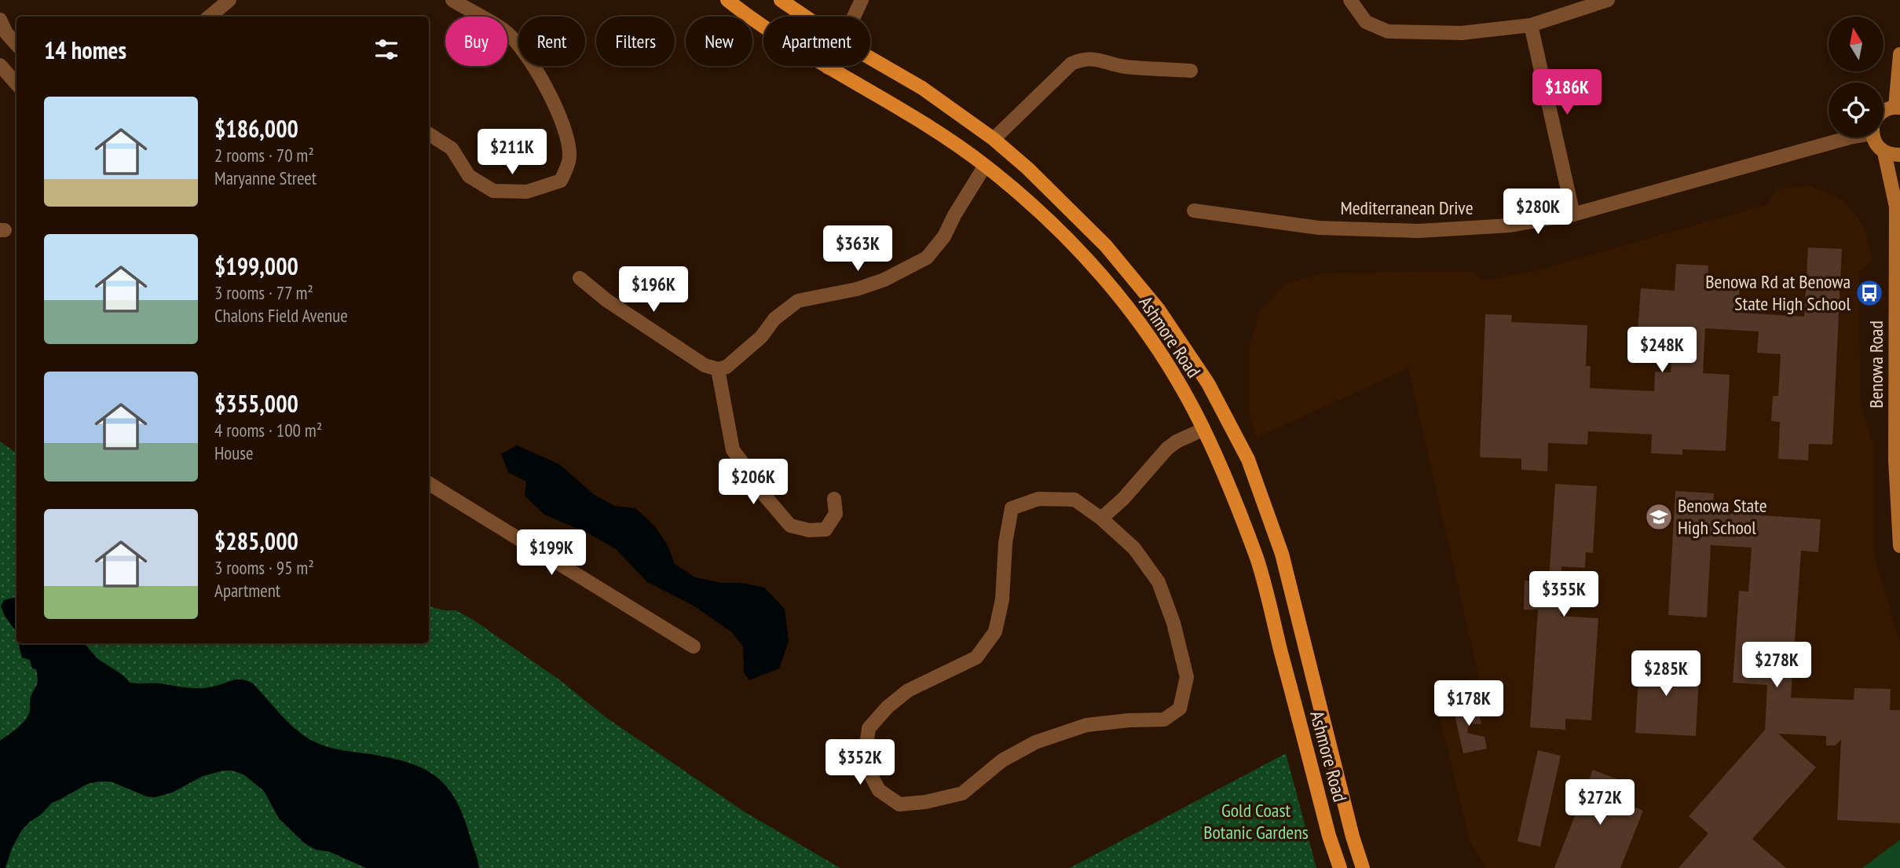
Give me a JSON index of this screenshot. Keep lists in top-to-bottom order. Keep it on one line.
{"streets":{"main road":["Ashmore Road","Benowa Road"],"street":["Mediterranean Drive"]},"parks":["Gold Coast Botanic Gardens"],"places":{"bus stop":["Benowa Rd at Benowa State High School"],"school or university":["Benowa State High School"]},"north":"top","page":{"chip":["Buy","Rent","Filters","New","Apartment"],"heading":"14 homes","price":["$186K","$211K","$280K","$363K","$196K","$248K","$206K","$199K","$355K","$278K","$285K","$178K","$352K","$272K"],"list":[{"name":"$186,000","note":"2 rooms · 70 m² · Maryanne Street"},{"name":"$199,000","note":"3 rooms · 77 m² · Chalons Field Avenue"},{"name":"$355,000","note":"4 rooms · 100 m² · House"},{"name":"$285,000","note":"3 rooms · 95 m² · Apartment"}]}}
